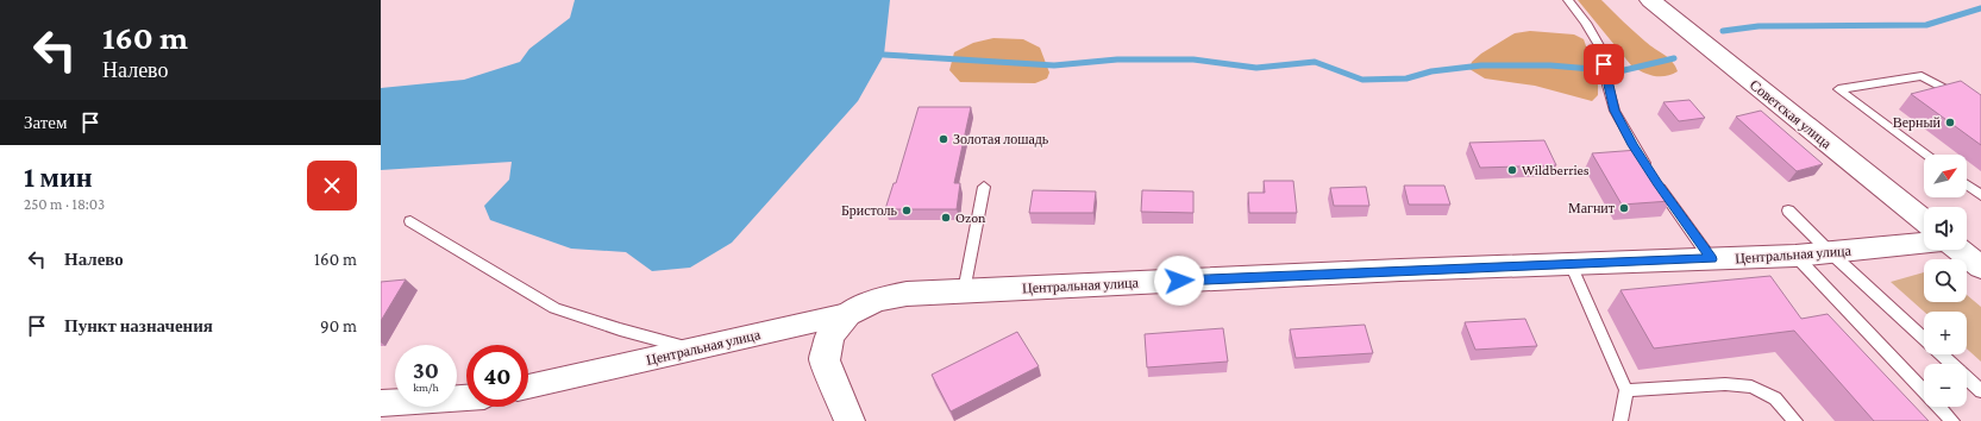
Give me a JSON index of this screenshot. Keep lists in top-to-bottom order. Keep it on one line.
{"streets":{"street":["Советская улица","Центральная улица"]},"places":["Верный","Золотая лошадь","Wildberries","Магнит","Бристоль","Ozon"],"north":"top right","page":{"turn":["160 m","Налево"],"then":"Затем","heading":["1 мин","250 m · 18:03"],"map_buttons":["+","−"],"list":[{"name":"Налево","value":"160 m"},{"name":"Пункт назначения","value":"90 m"}],"speed":"30 km/h","limit":"40"}}
